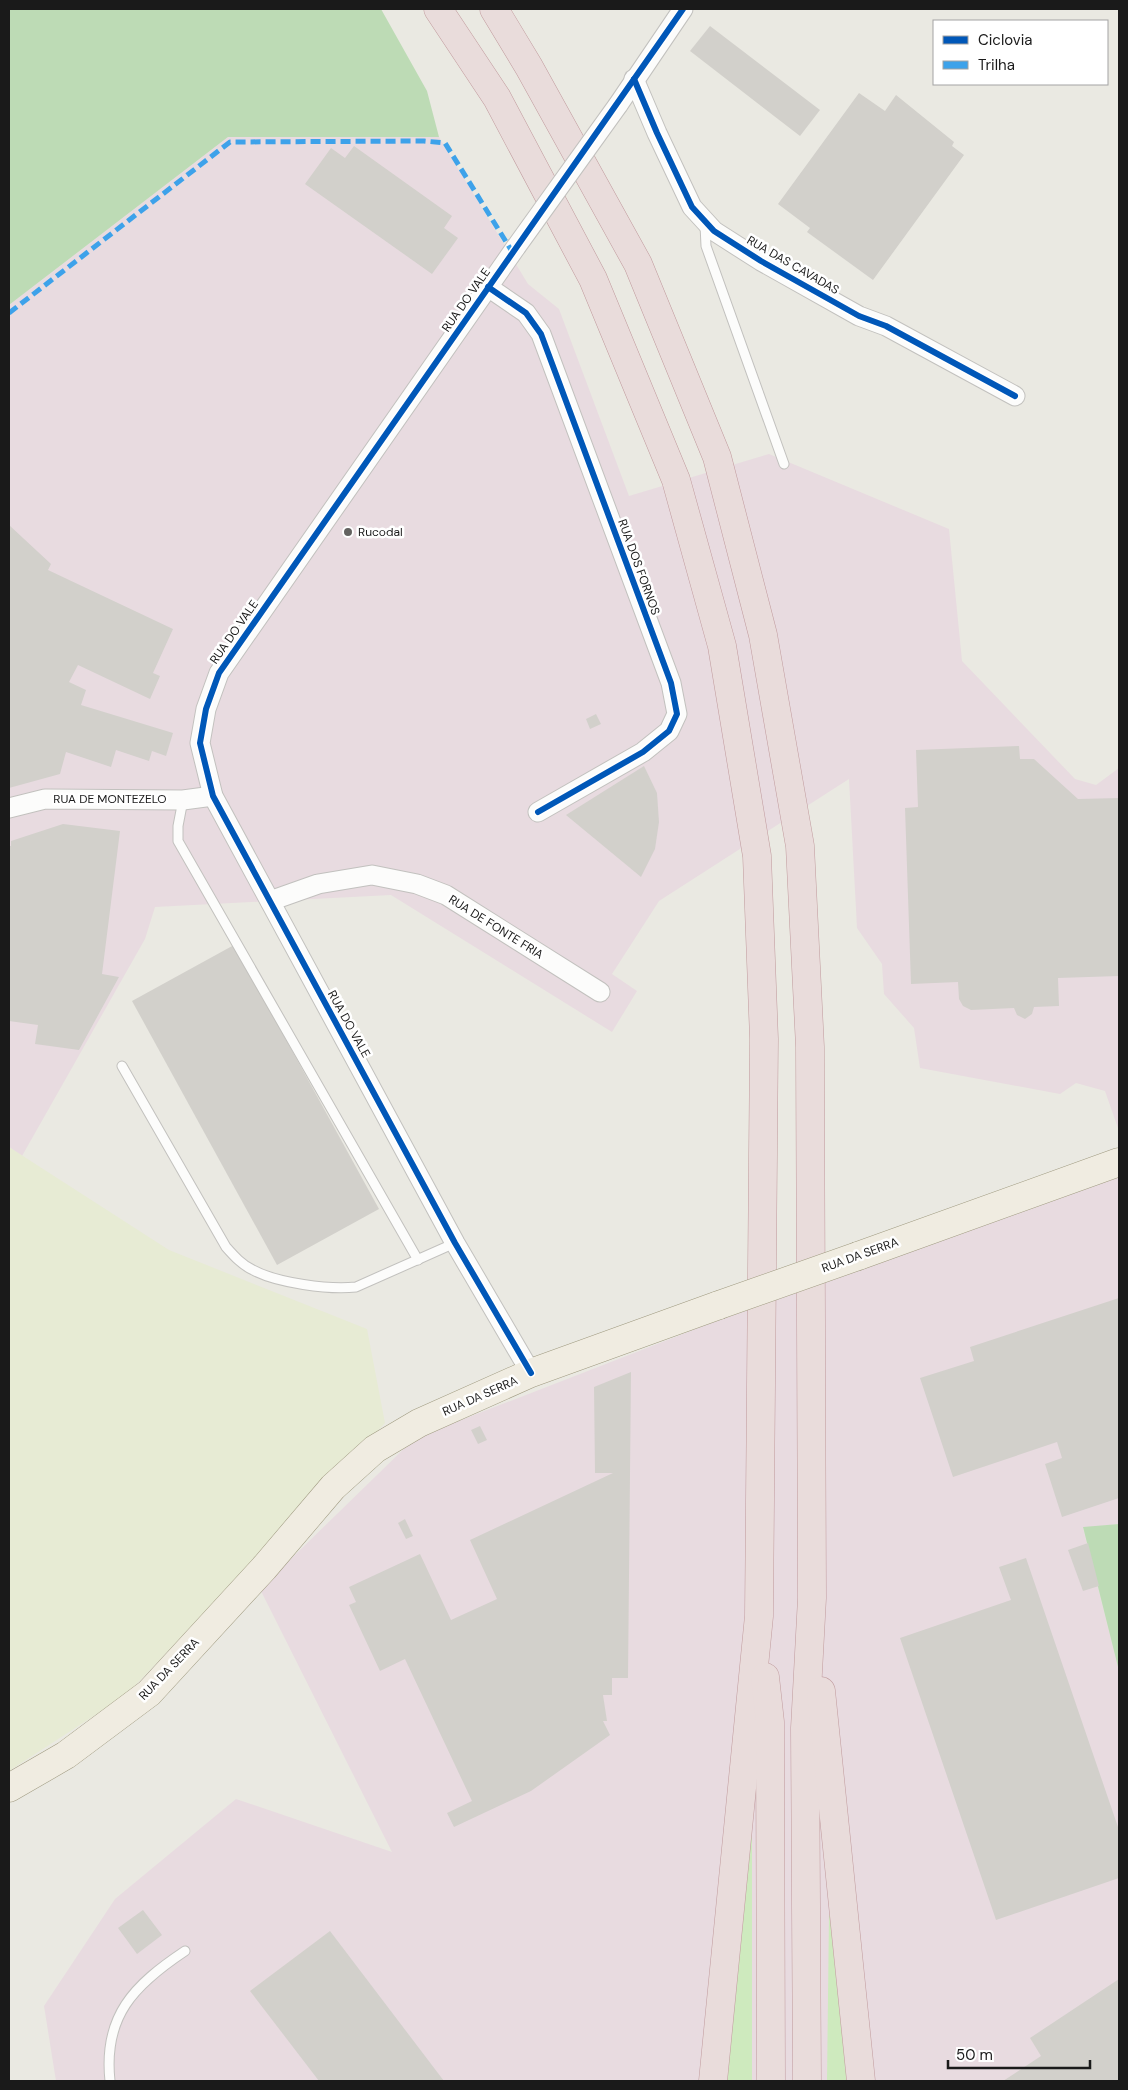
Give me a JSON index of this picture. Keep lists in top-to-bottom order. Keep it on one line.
{"streets":{"main road":["RUA DA SERRA"],"street":["RUA DAS CAVADAS","RUA DO VALE","RUA DOS FORNOS","RUA DE MONTEZELO","RUA DE FONTE FRIA"]},"crossings":[["RUA DAS CAVADAS","RUA DO VALE"],["RUA DO VALE","RUA DOS FORNOS"],["RUA DO VALE","RUA DE MONTEZELO"],["RUA DO VALE","RUA DE FONTE FRIA"],["RUA DO VALE","RUA DA SERRA"]],"places":["Rucodal"],"legend":["Ciclovia","Trilha"],"scale_bar":"50 m"}
